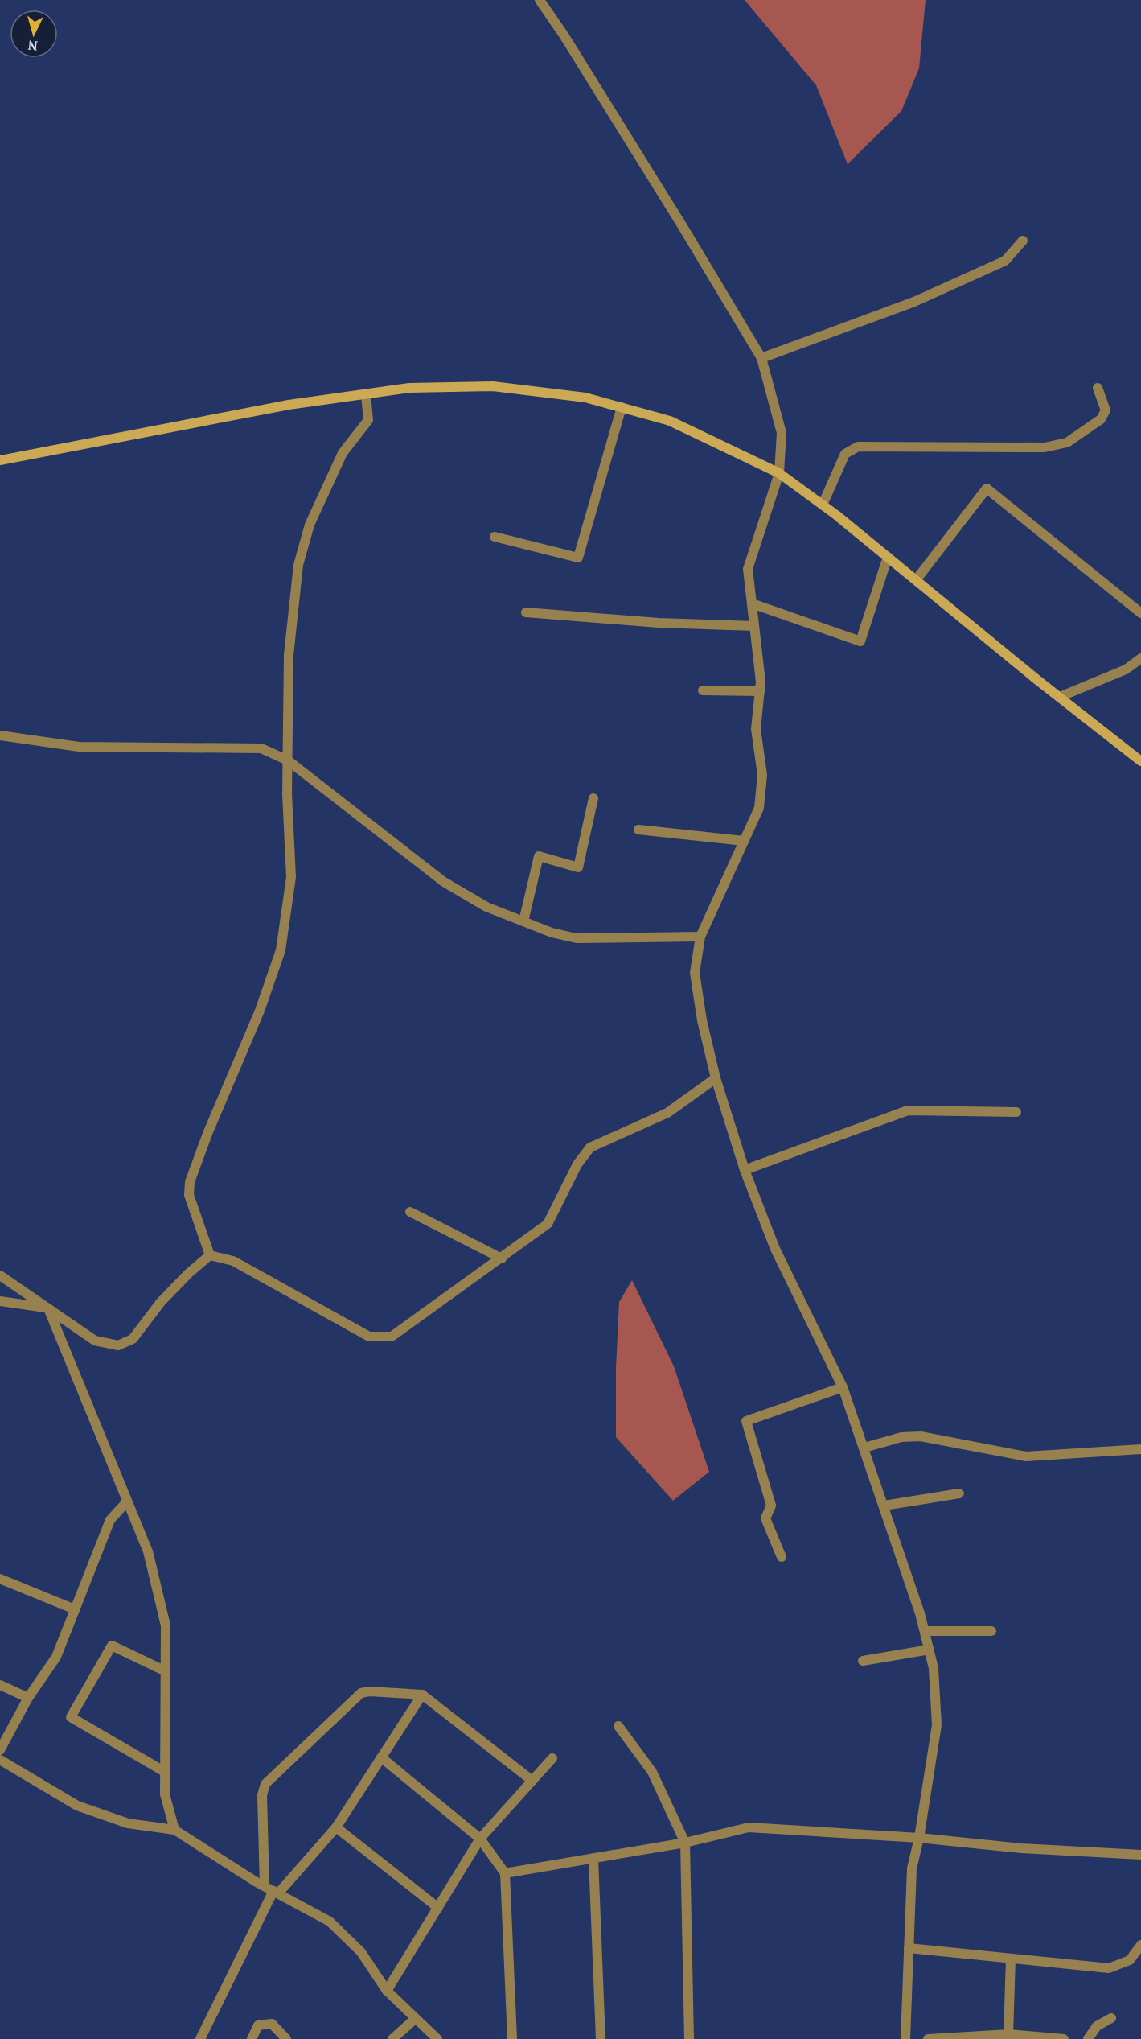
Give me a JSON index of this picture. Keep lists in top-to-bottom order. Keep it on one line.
{"north":"bottom"}
